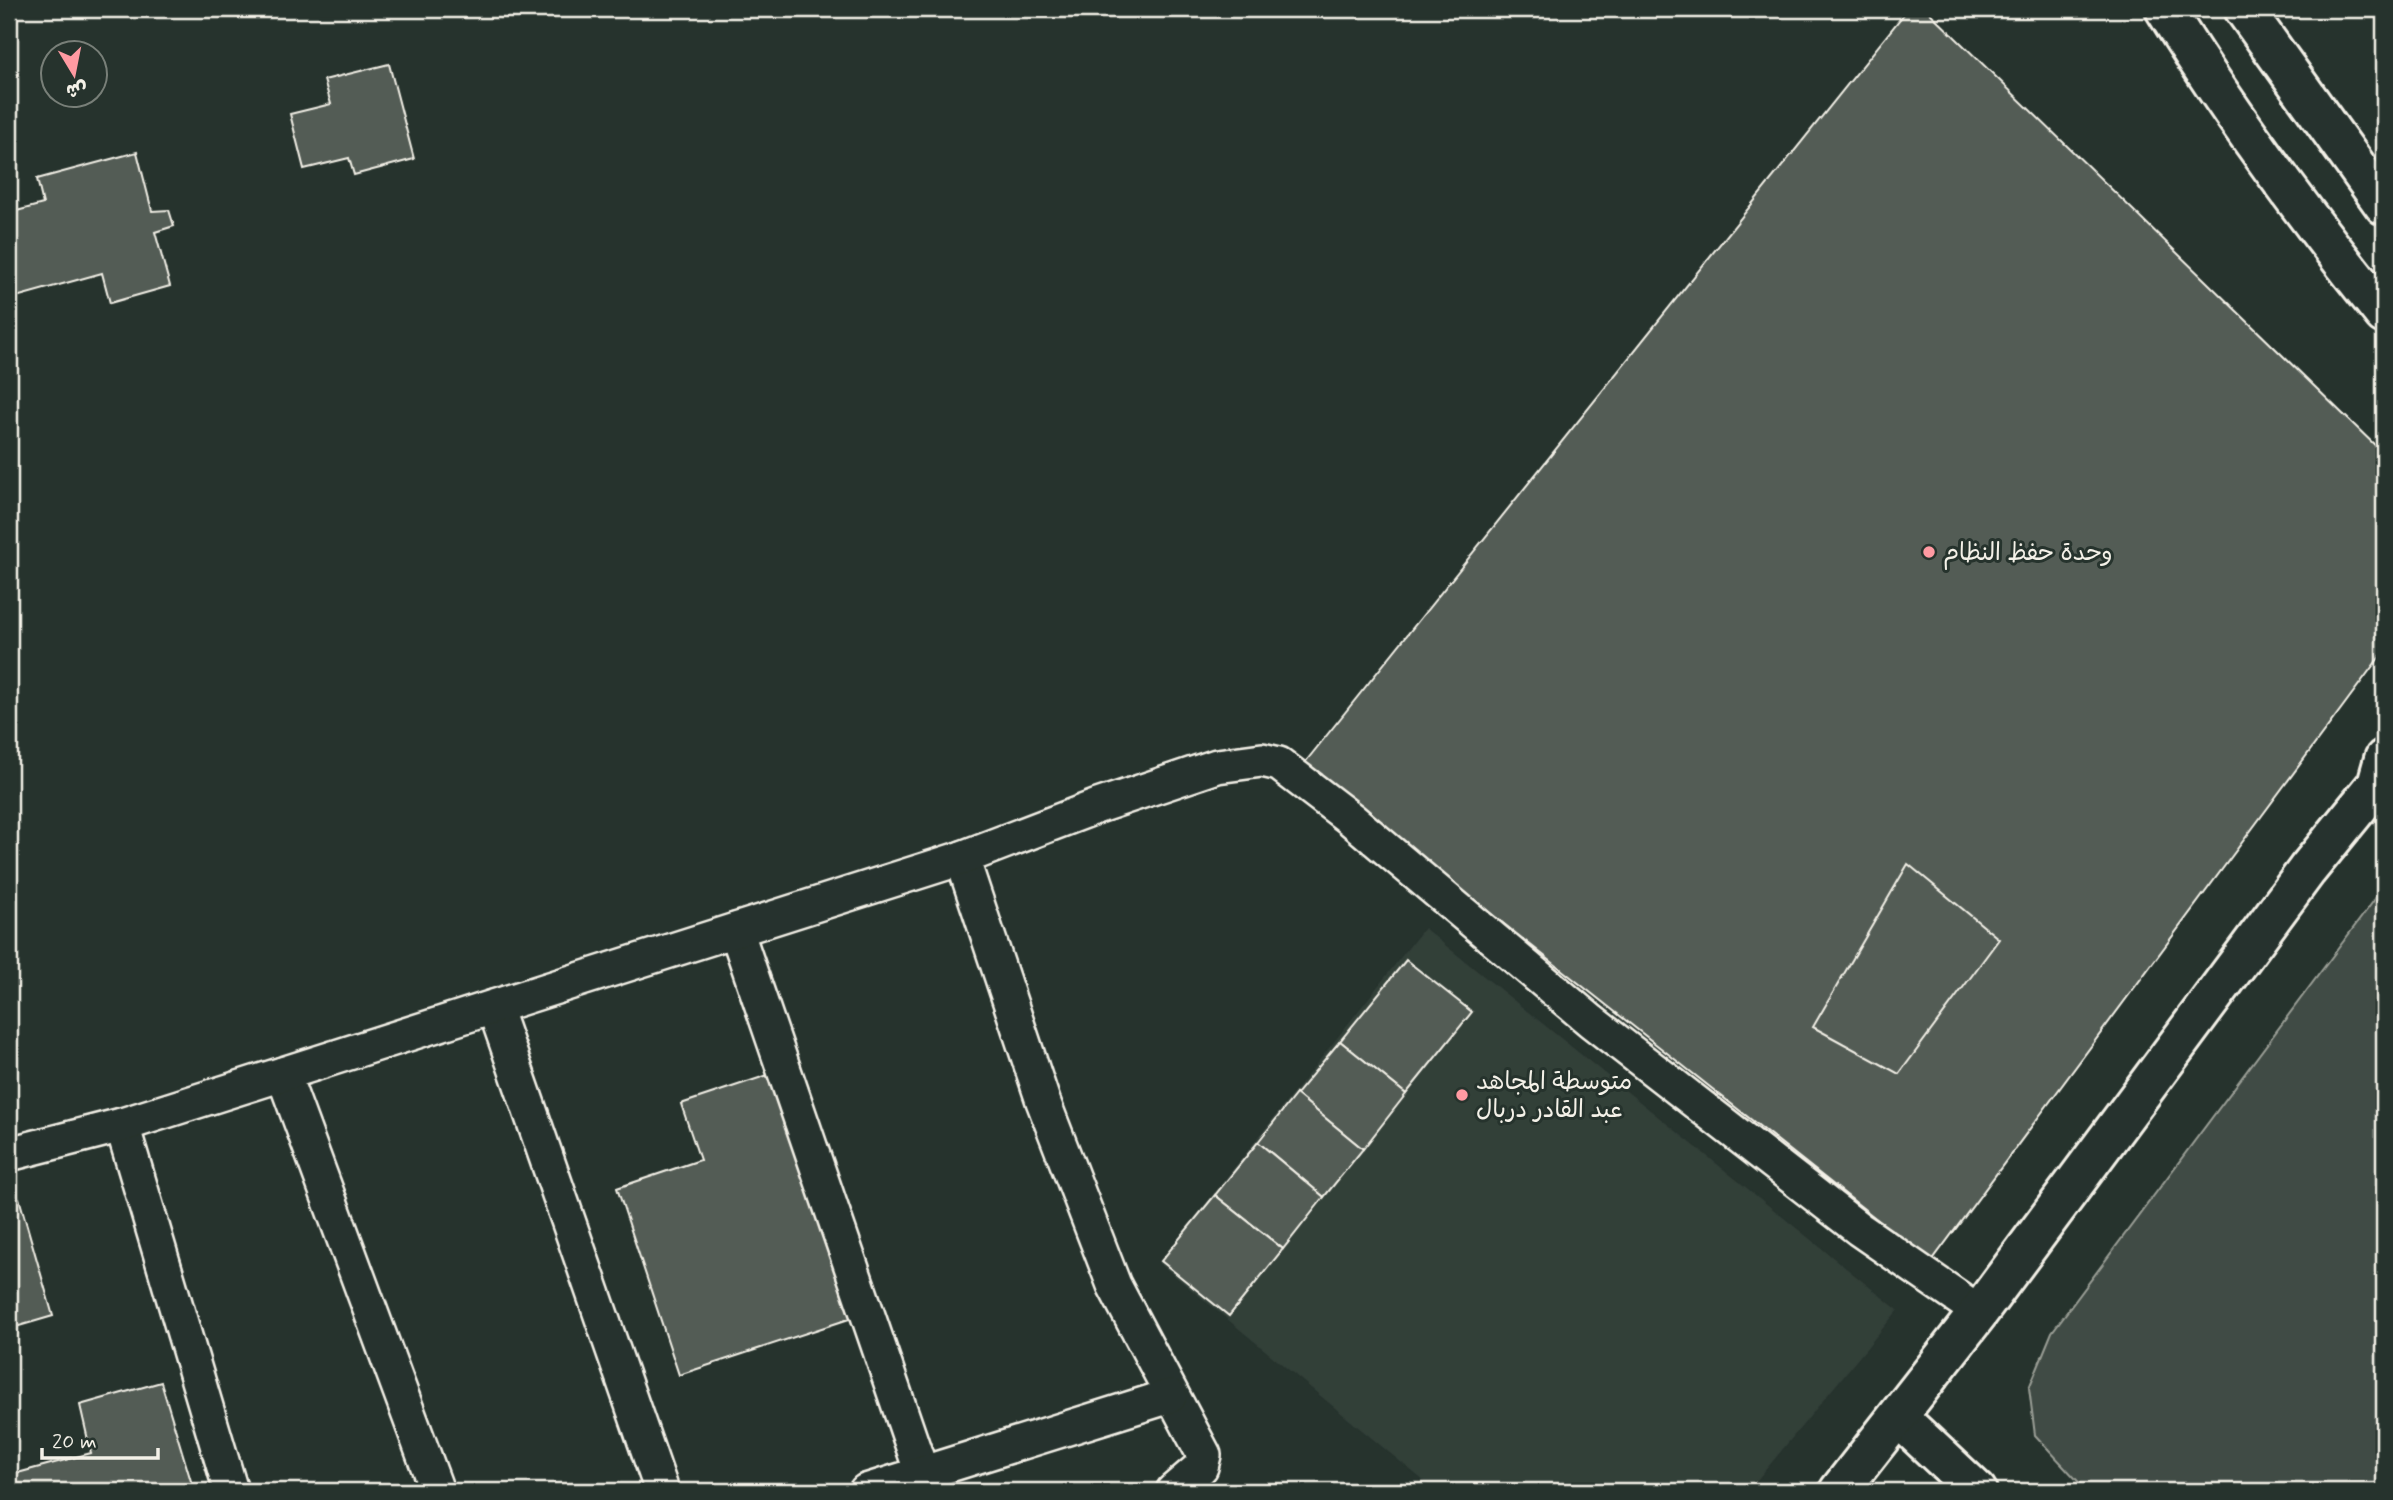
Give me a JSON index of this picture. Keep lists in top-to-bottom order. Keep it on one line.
{"places":["وحدة حفظ النظام","متوسطة المجاهد عبد القادر دربال"],"scale_bar":"20 m","north":"bottom"}
